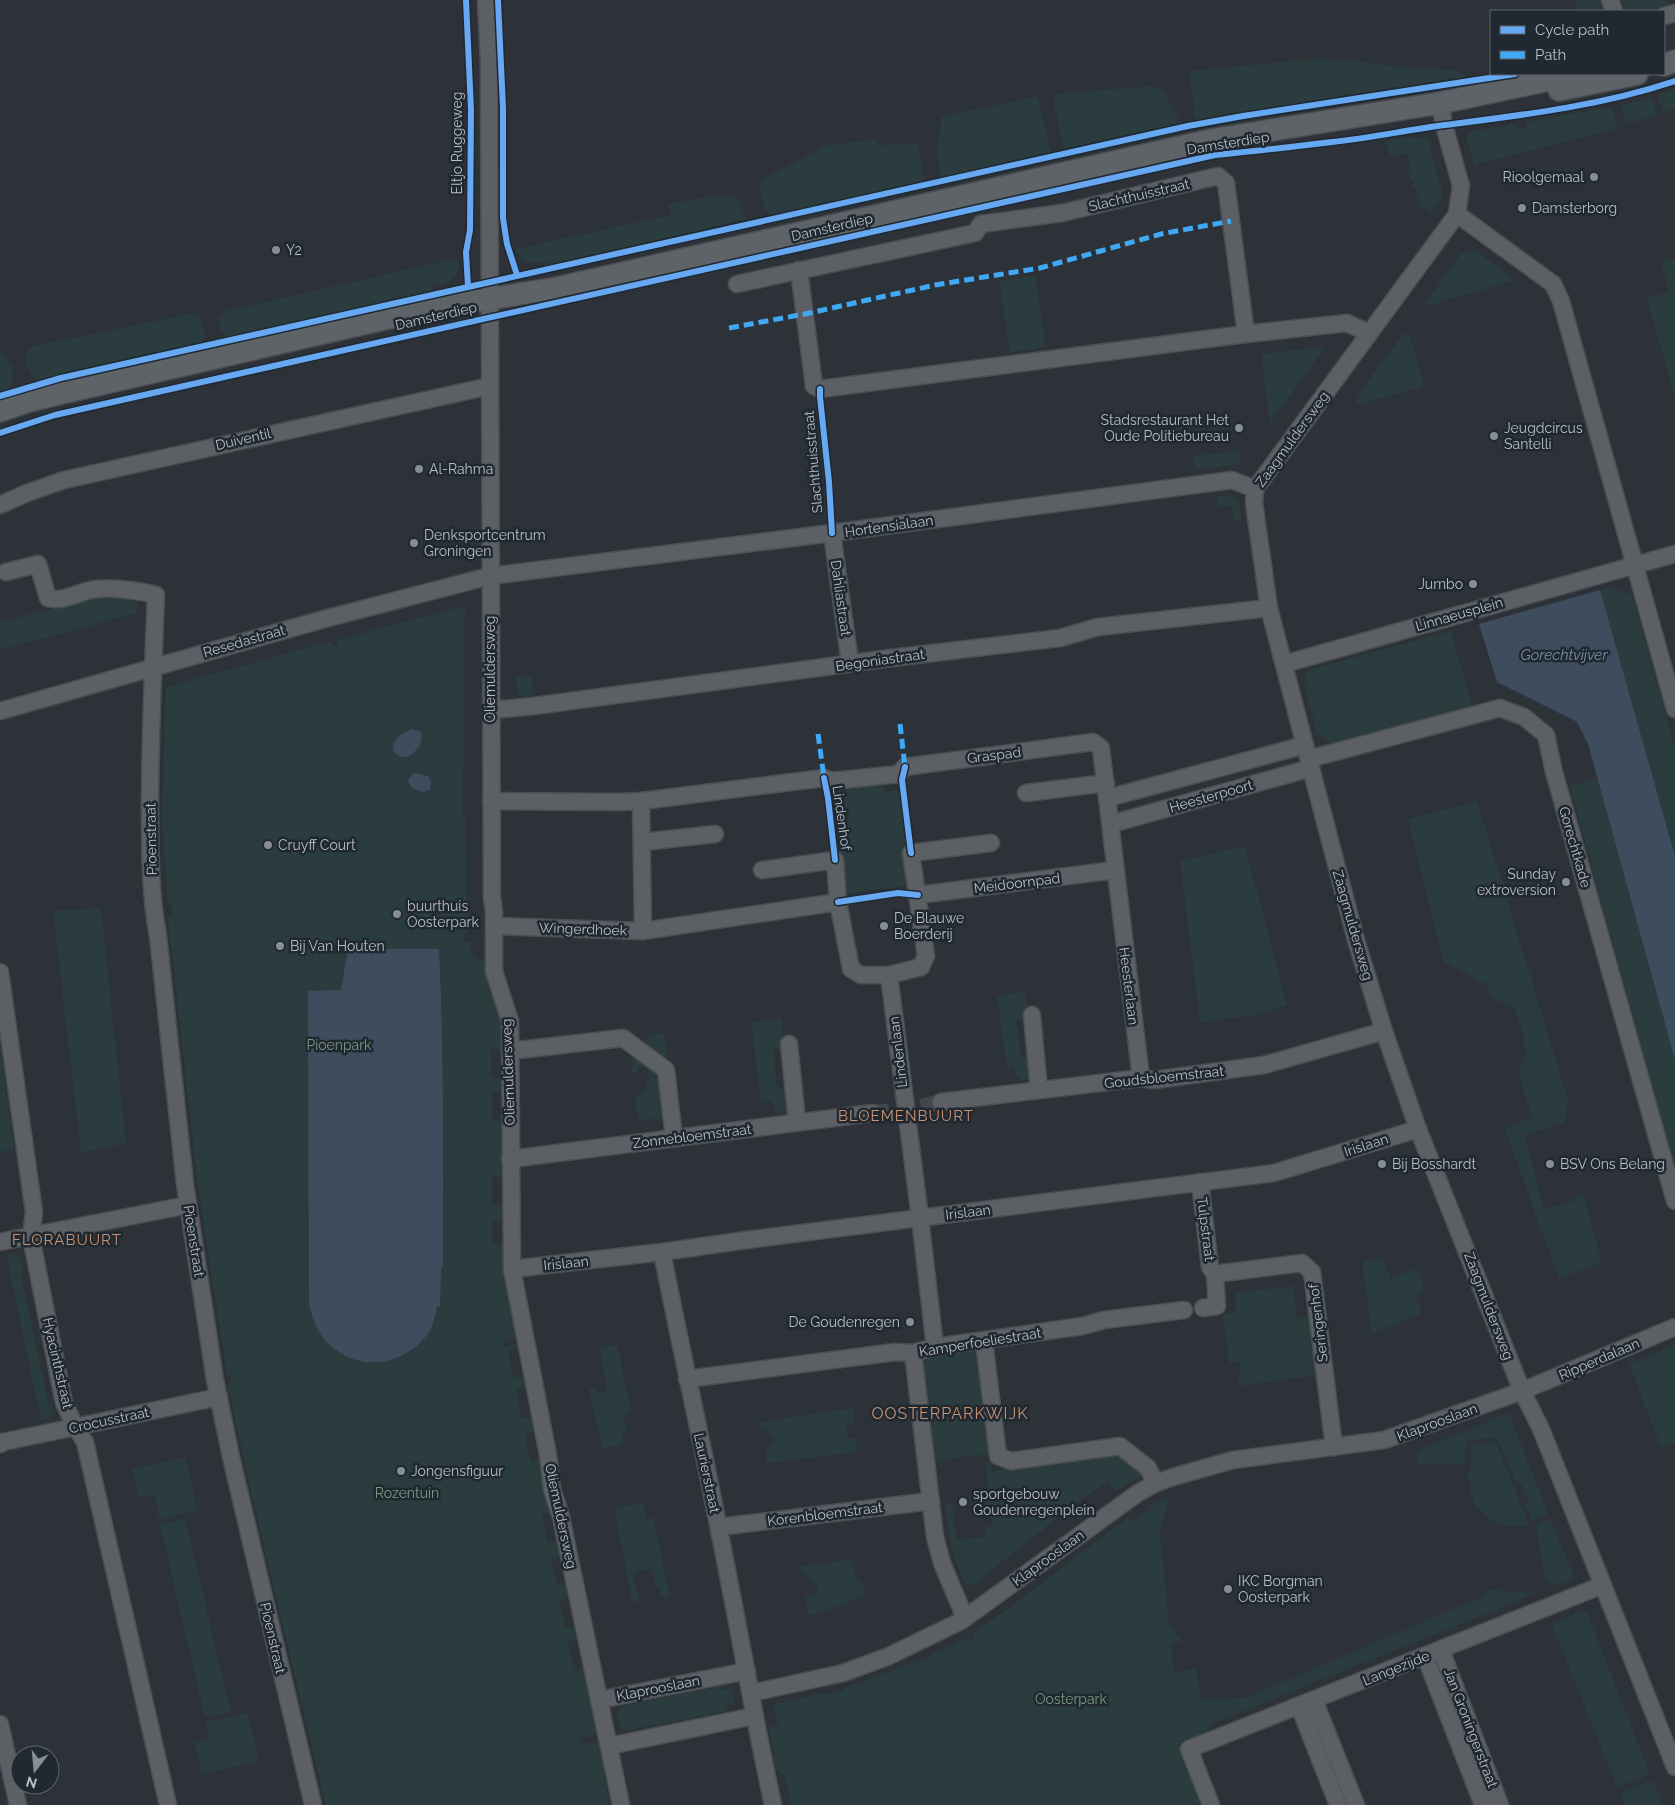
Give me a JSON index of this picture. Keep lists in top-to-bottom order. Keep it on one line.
{"streets":{"main road":["Damsterdiep"],"street":["Slachthuisstraat","Duiventil","Zaagmuldersweg","Hortensialaan","Dahliastraat","Linnaeusplein","Resedastraat","Begoniastraat","Oliemuldersweg","Graspad","Heesterpoort","Lindenhof","Pioenstraat","Gorechtkade","Meidoornpad","Wingerdhoek","Heesterlaan","Lindenlaan","Goudsbloemstraat","Zonnebloemstraat","Irislaan","Tulpstraat","Seringenhof","Kamperfoeliestraat","Ripperdalaan","Hyacinthstraat","Crocusstraat","Klaprooslaan","Laurierstraat","Korenbloemstraat","Langezijde","Jan Groningerstraat"],"cycle path":["Eltjo Ruggeweg"]},"crossings":[["Damsterdiep","Zaagmuldersweg"],["Damsterdiep","Oliemuldersweg"],["Duiventil","Oliemuldersweg"],["Zaagmuldersweg","Hortensialaan"],["Zaagmuldersweg","Linnaeusplein"],["Zaagmuldersweg","Begoniastraat"],["Zaagmuldersweg","Heesterpoort"],["Zaagmuldersweg","Gorechtkade"],["Zaagmuldersweg","Goudsbloemstraat"],["Zaagmuldersweg","Irislaan"],["Zaagmuldersweg","Ripperdalaan"],["Zaagmuldersweg","Klaprooslaan"],["Zaagmuldersweg","Langezijde"],["Hortensialaan","Dahliastraat"],["Hortensialaan","Resedastraat"],["Hortensialaan","Oliemuldersweg"],["Dahliastraat","Begoniastraat"],["Resedastraat","Oliemuldersweg"],["Resedastraat","Pioenstraat"],["Begoniastraat","Oliemuldersweg"],["Oliemuldersweg","Wingerdhoek"],["Oliemuldersweg","Zonnebloemstraat"],["Oliemuldersweg","Irislaan"],["Oliemuldersweg","Klaprooslaan"],["Graspad","Heesterpoort"],["Graspad","Lindenhof"],["Heesterpoort","Gorechtkade"],["Lindenhof","Wingerdhoek"],["Pioenstraat","Crocusstraat"],["Meidoornpad","Heesterlaan"],["Heesterlaan","Goudsbloemstraat"],["Lindenlaan","Irislaan"],["Lindenlaan","Kamperfoeliestraat"],["Irislaan","Tulpstraat"],["Irislaan","Laurierstraat"],["Tulpstraat","Seringenhof"],["Seringenhof","Klaprooslaan"],["Kamperfoeliestraat","Laurierstraat"],["Ripperdalaan","Klaprooslaan"],["Hyacinthstraat","Crocusstraat"],["Klaprooslaan","Laurierstraat"],["Laurierstraat","Korenbloemstraat"],["Langezijde","Jan Groningerstraat"]],"districts":["BLOEMENBUURT","FLORABUURT","OOSTERPARKWIJK"],"water":["Gorechtvijver"],"parks":["Pioenpark","Rozentuin","Oosterpark"],"places":["Rioolgemaal","Damsterborg","Y2","Stadsrestaurant Het Oude Politiebureau","Jeugdcircus Santelli","Al-Rahma","Denksportcentrum Groningen","Jumbo","Cruyff Court","Sunday extroversion","buurthuis Oosterpark","De Blauwe Boerderij","Bij Van Houten","Bij Bosshardt","BSV Ons Belang","De Goudenregen","Jongensfiguur","sportgebouw Goudenregenplein","IKC Borgman Oosterpark"],"legend":["Cycle path","Path"],"north":"bottom"}
